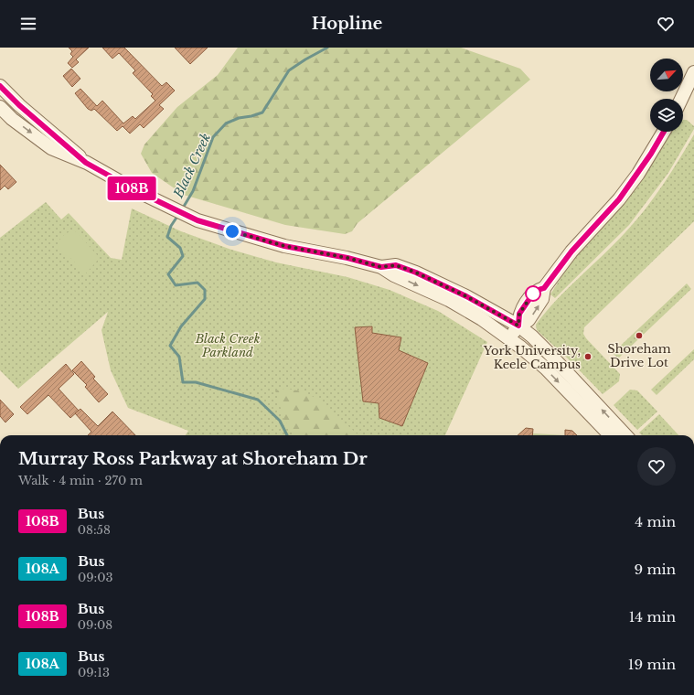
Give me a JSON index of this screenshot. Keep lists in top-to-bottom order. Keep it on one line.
{"water":["Black Creek"],"parks":["Black Creek Parkland"],"places":["Shoreham Drive Lot","York University, Keele Campus"],"lines":["bus line 108B"],"north":"top right","page":{"header":"Hopline","on_map":"108B","heading":["Murray Ross Parkway at Shoreham Dr","Walk · 4 min · 270 m"],"list":[{"mark":"108B","name":"Bus","note":"08:58","value":"4 min"},{"mark":"108A","name":"Bus","note":"09:03","value":"9 min"},{"mark":"108B","name":"Bus","note":"09:08","value":"14 min"},{"mark":"108A","name":"Bus","note":"09:13","value":"19 min"}]}}
